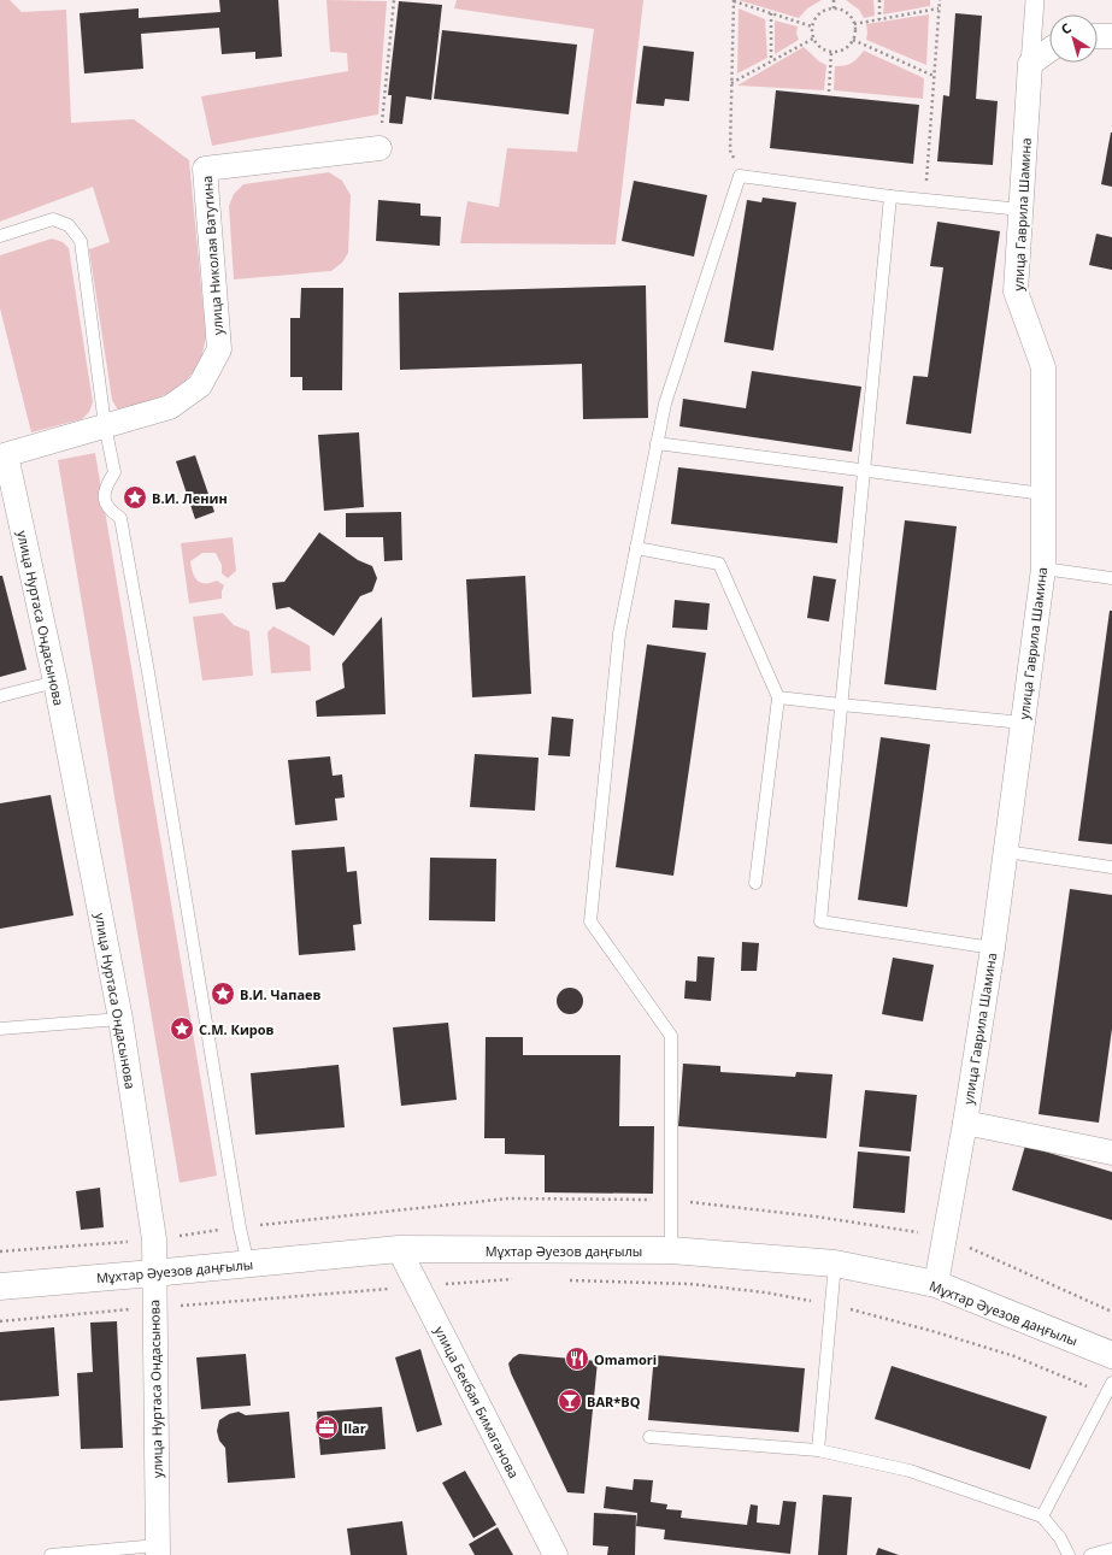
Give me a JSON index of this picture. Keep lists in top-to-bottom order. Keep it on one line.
{"streets":{"main road":["Мұхтар Әуезов даңғылы"],"street":["улица Гаврила Шамина","улица Николая Ватутина","улица Нуртаса Ондасынова","улица Бекбая Бимаганова"]},"crossings":[["улица Гаврила Шамина","Мұхтар Әуезов даңғылы"],["улица Николая Ватутина","улица Нуртаса Ондасынова"],["улица Нуртаса Ондасынова","Мұхтар Әуезов даңғылы"],["Мұхтар Әуезов даңғылы","улица Бекбая Бимаганова"]],"places":{"place":["В.И. Ленин","В.И. Чапаев","С.М. Киров"],"restaurant":["Omamori"],"bar":["BAR*BQ"],"office":["Ilar"]},"north":"top left"}
